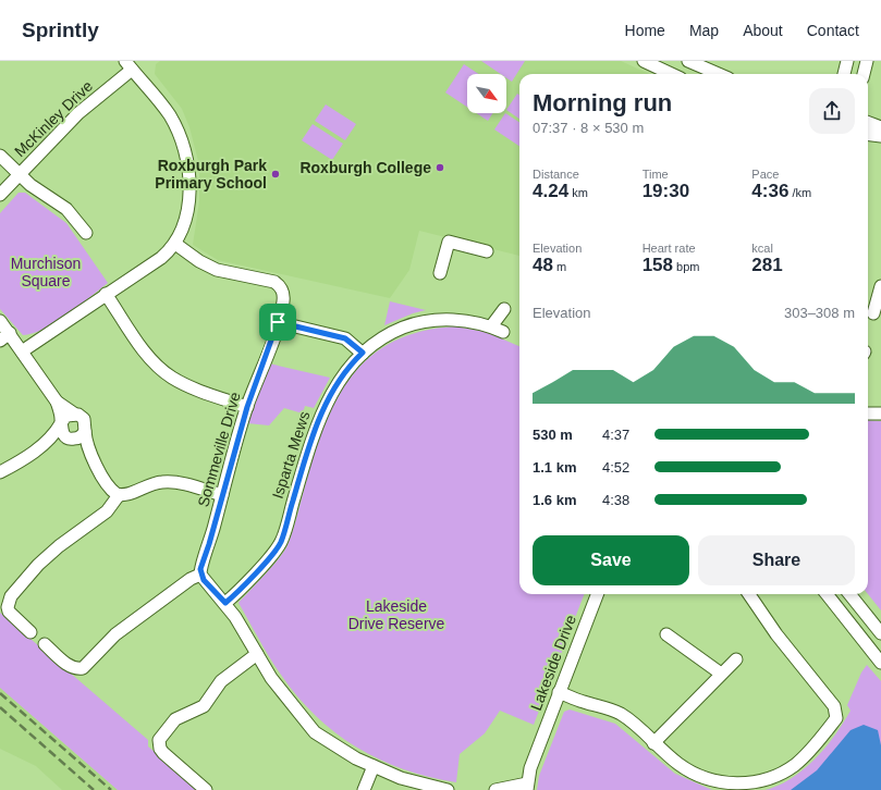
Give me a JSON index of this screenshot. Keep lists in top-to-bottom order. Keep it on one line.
{"streets":{"street":["McKinley Drive","Sommeville Drive","Isparta Mews","Lakeside Drive"]},"parks":["Murchison Square","Lakeside Drive Reserve"],"places":["Roxburgh College","Roxburgh Park Primary School"],"north":"bottom right","page":{"header":"Sprintly","nav":["Home","Map","About","Contact"],"heading":["Morning run","07:37 · 8 × 530 m"],"stats":[["Distance","4.24 km"],["Time","19:30"],["Pace","4:36 /km"],["Elevation","48 m"],["Heart rate","158 bpm"],["kcal","281"]],"chart":["Elevation","303–308 m"],"list":[{"name":"530 m","note":"4:37"},{"name":"1.1 km","note":"4:52"},{"name":"1.6 km","note":"4:38"}],"buttons":["Save","Share"]}}
